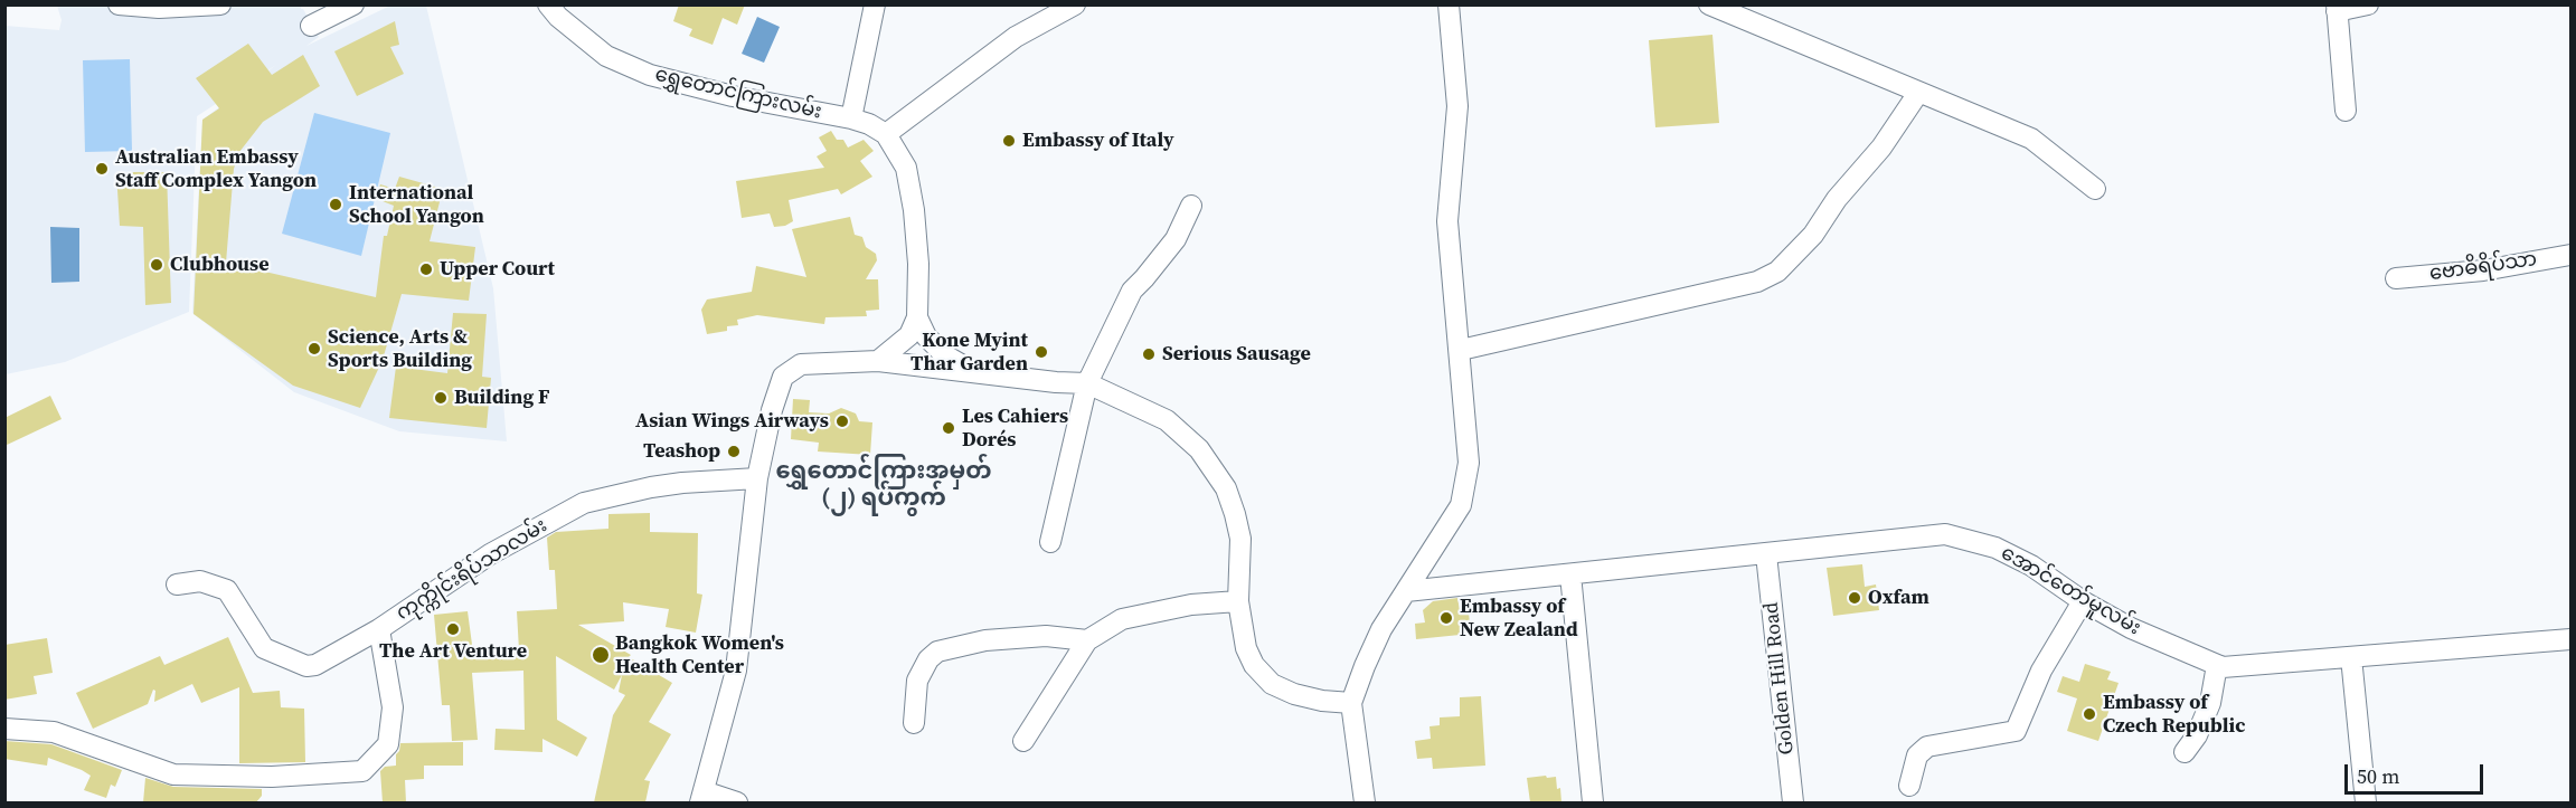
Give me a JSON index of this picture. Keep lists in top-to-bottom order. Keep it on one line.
{"streets":{"street":["ရွှေတောင်ကြားလမ်း","ဗောဓိရိပ်သာ","ကုက္ကိုင်းရိပ်သာလမ်း","အောင်တော်မူလမ်း","Golden Hill Road"]},"crossings":[["အောင်တော်မူလမ်း","Golden Hill Road"]],"districts":["ရွှေတောင်ကြားအမှတ် (၂) ရပ်ကွက်"],"places":["Embassy of Italy","Australian Embassy Staff Complex Yangon","International School Yangon","Clubhouse","Upper Court","Science, Arts & Sports Building","Kone Myint Thar Garden","Serious Sausage","Building F","Asian Wings Airways","Les Cahiers Dorés","Teashop","Oxfam","Embassy of New Zealand","The Art Venture","Bangkok Women's Health Center","Embassy of Czech Republic"],"scale_bar":"50 m"}
